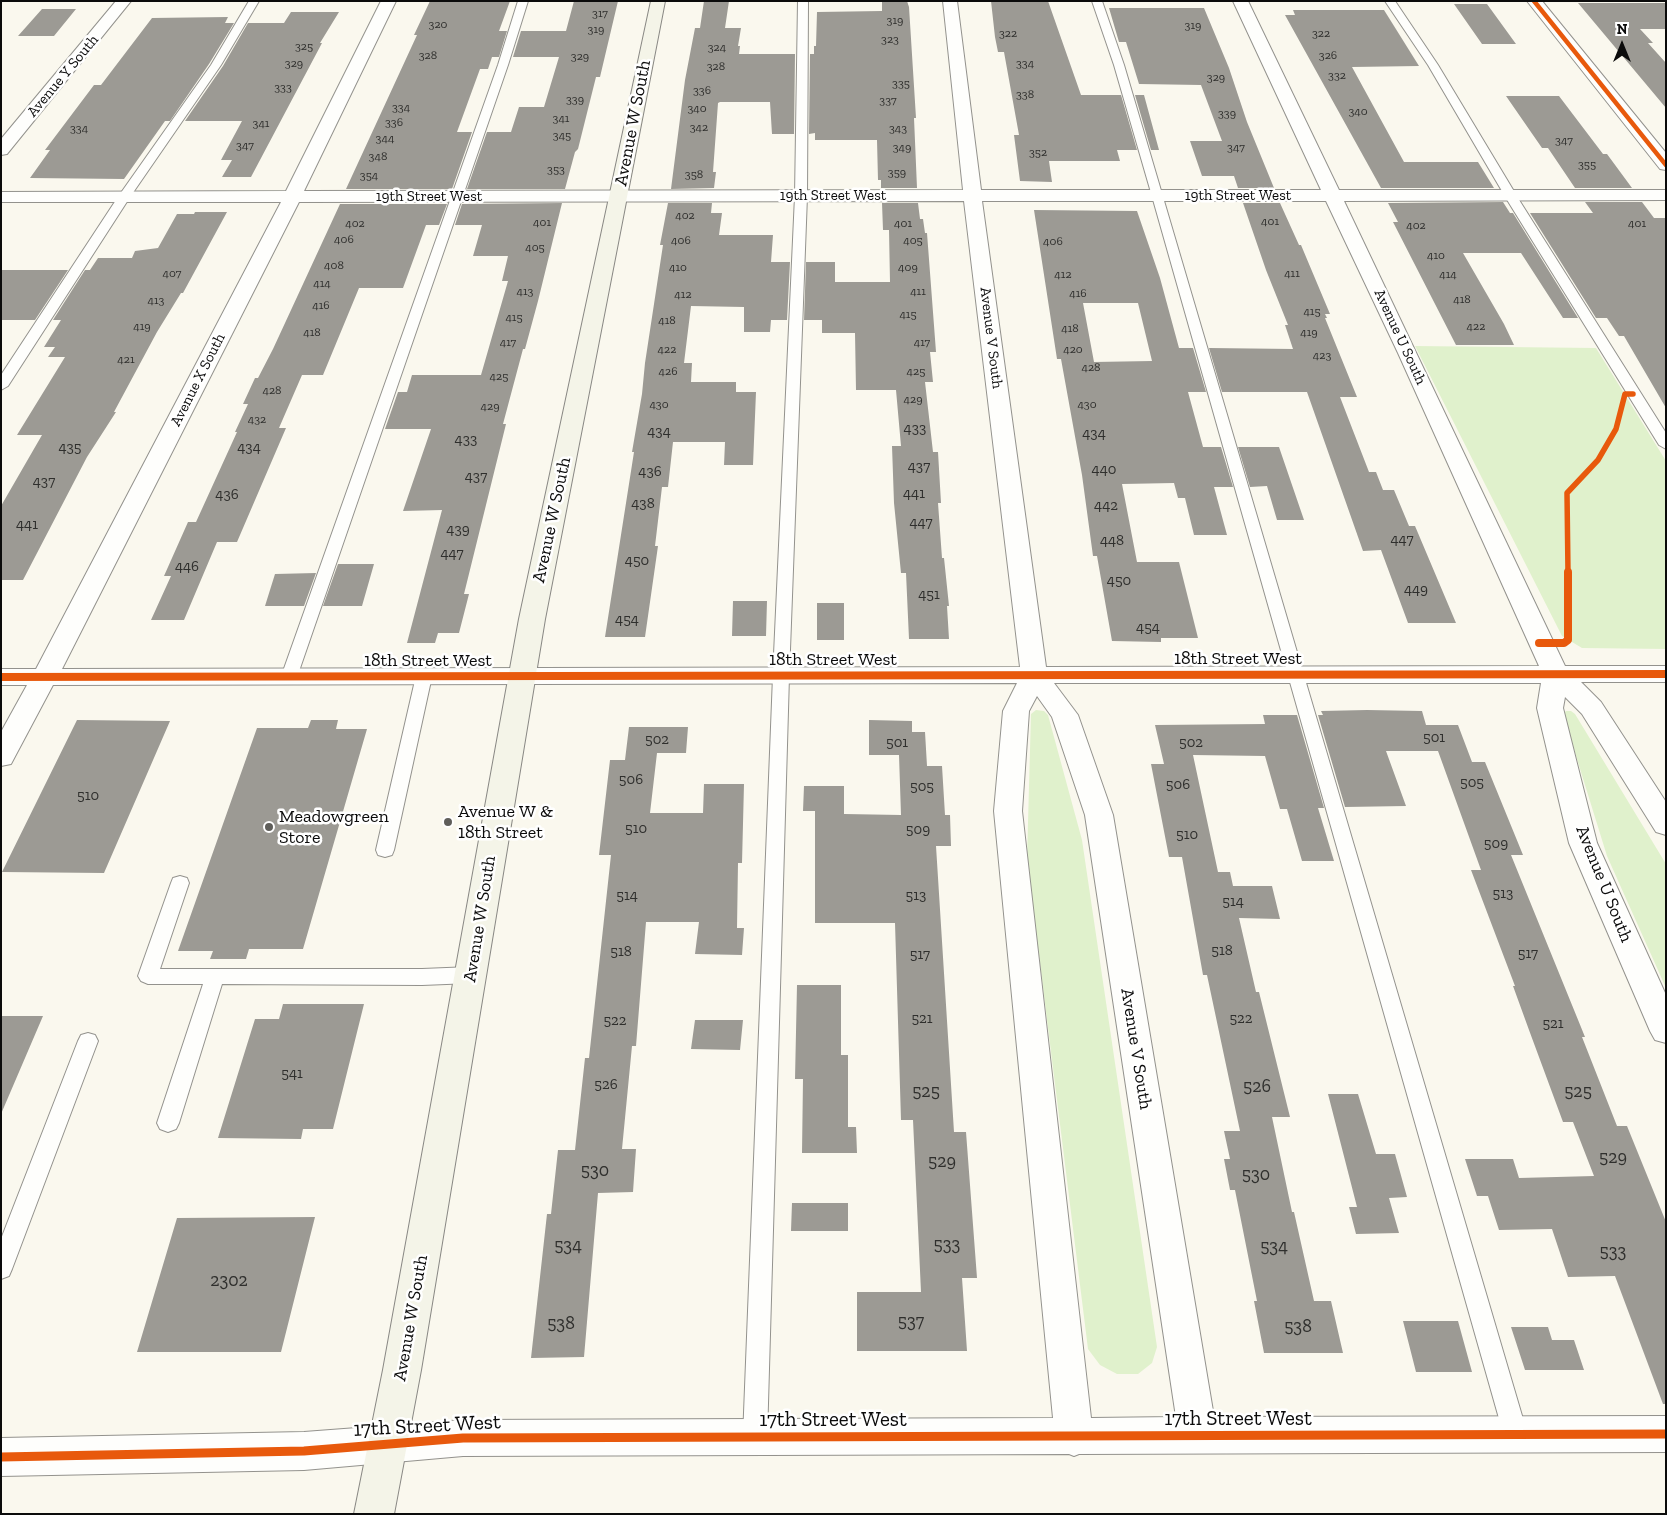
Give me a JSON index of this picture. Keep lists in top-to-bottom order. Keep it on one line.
{"streets":{"street":["Avenue Y South","Avenue W South","19th Street West","Avenue U South","Avenue V South","Avenue X South","18th Street West","17th Street West"]},"crossings":[["Avenue W South","19th Street West"],["Avenue W South","18th Street West"],["Avenue W South","17th Street West"],["19th Street West","Avenue U South"],["19th Street West","Avenue V South"],["19th Street West","Avenue X South"],["Avenue U South","18th Street West"],["Avenue V South","18th Street West"],["Avenue V South","17th Street West"],["Avenue X South","18th Street West"]],"places":["Avenue W & 18th Street","Meadowgreen Store"],"house_numbers":["317","319","320","319","319","322","322","323","325","324","328","326","329","329","334","328","332","329","335","333","336","338","339","337","334","340","340","339","341","336","341","342","334","343","345","344","347","347","349","347","352","348","355","353","359","358","354","402","401","401","402","401","401","402","406","406","405","406","405","410","408","410","409","407","411","412","414","414","413","411","416","412","418","413","416","415","415","415","418","419","422","418","418","419","417","417","422","420","423","421","428","426","425","425","428","429","430","430","429","432","433","434","434","433","435","434","437","440","436","437","437","441","436","438","442","447","441","439","447","448","447","450","446","450","449","451","454","454","501","502","501","502","506","505","506","505","510","510","509","510","509","513","514","513","514","518","518","517","517","521","522","522","521","541","526","526","525","525","529","529","530","530","533","534","534","533","2302","537","538","538"],"north":"top"}
